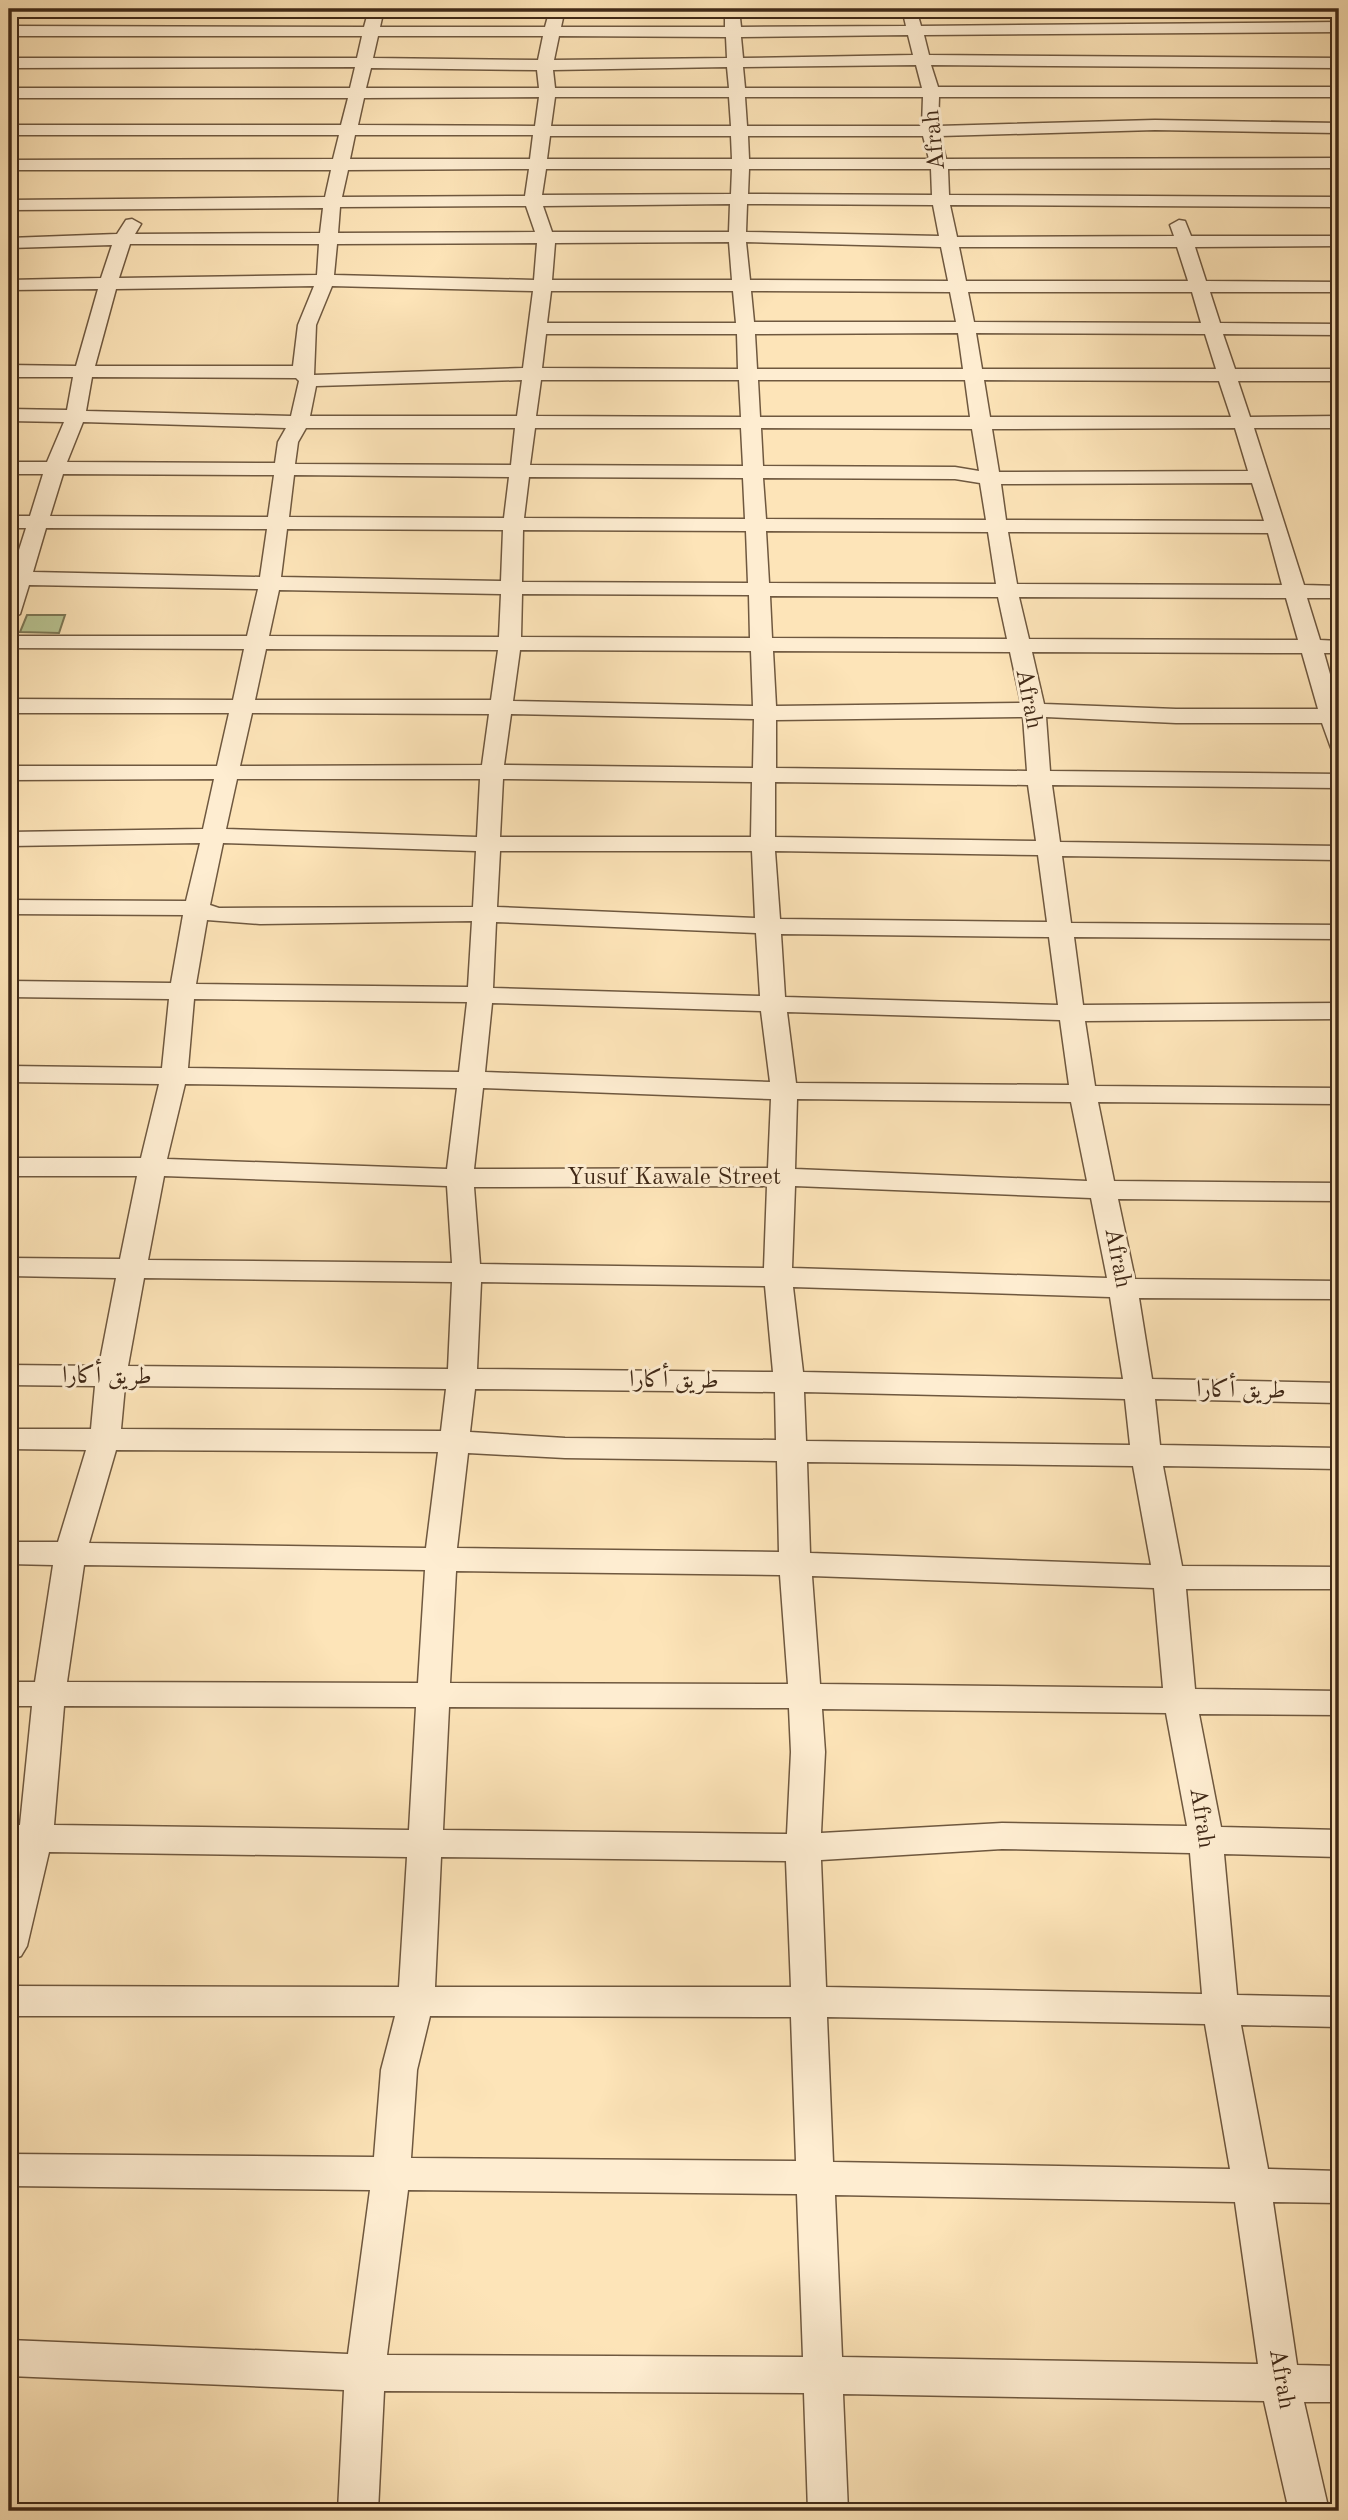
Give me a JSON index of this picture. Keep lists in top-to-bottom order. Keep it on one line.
{"streets":{"street":["Afrah","Yusuf Kawale Street","طريق أكارا"]},"crossings":[["Afrah","Yusuf Kawale Street"],["Afrah","طريق أكارا"]]}
